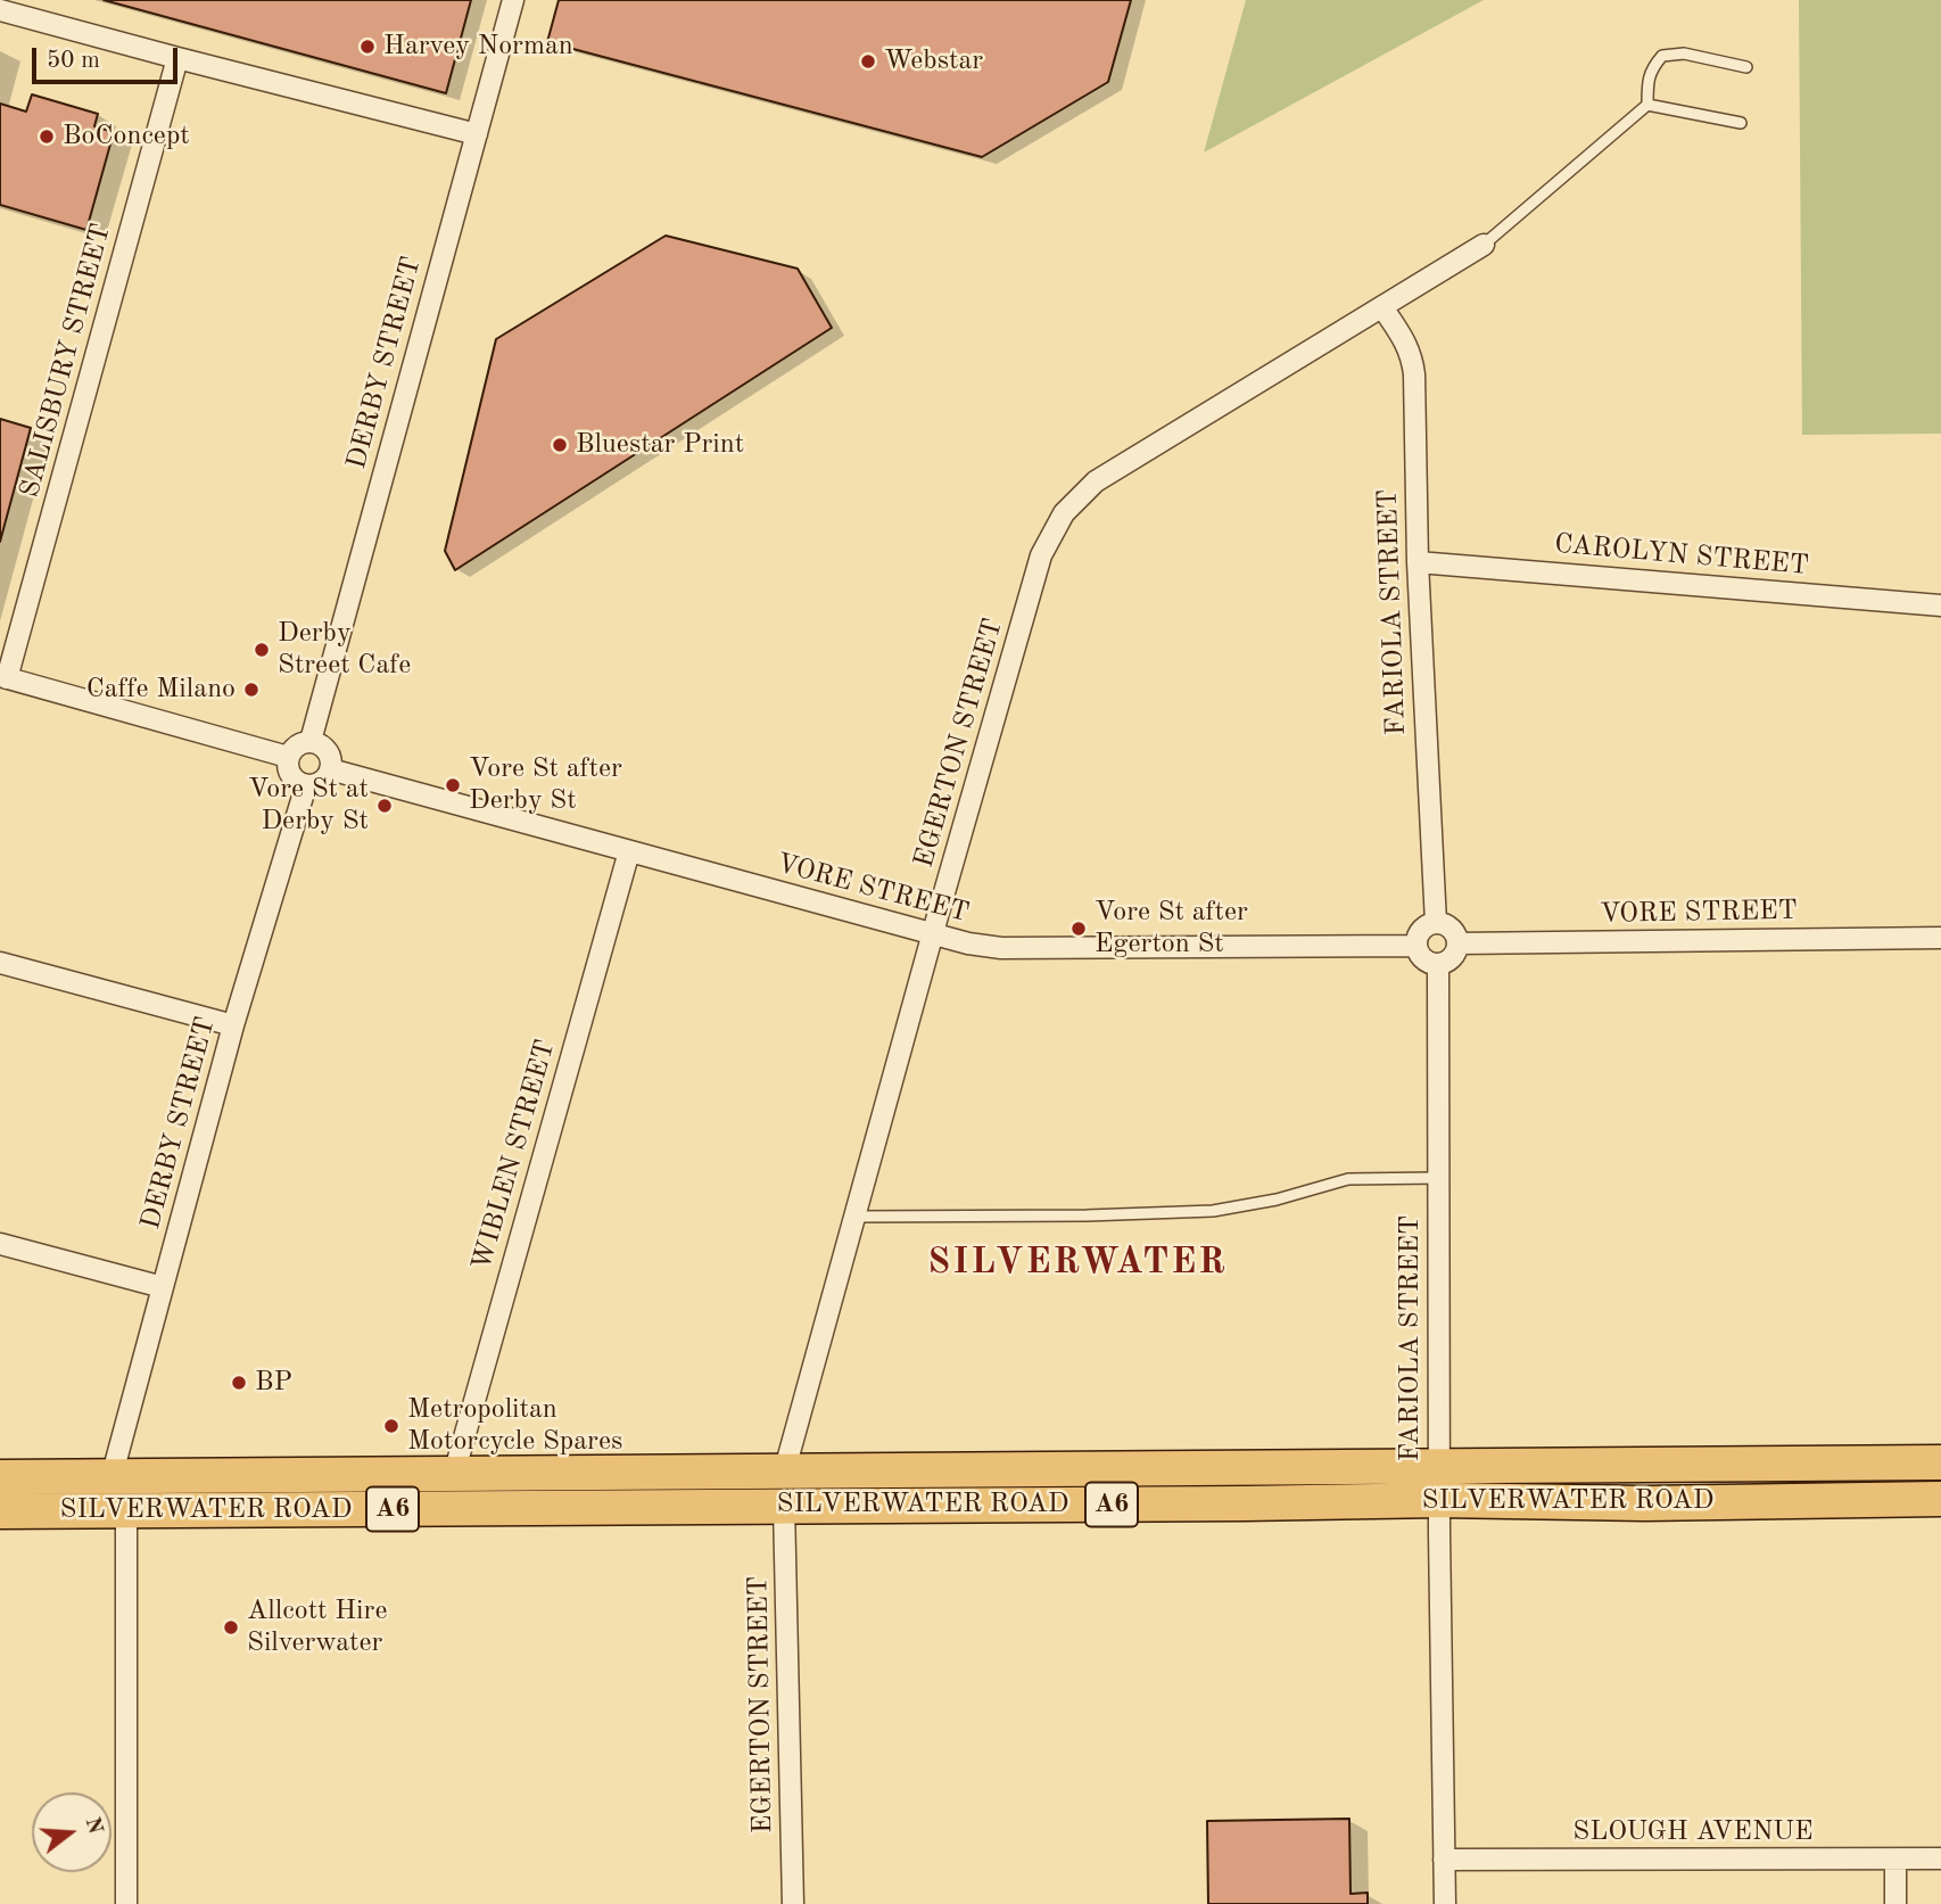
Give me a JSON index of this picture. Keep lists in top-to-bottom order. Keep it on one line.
{"streets":{"highway":["SILVERWATER ROAD","A6"],"street":["SALISBURY STREET","DERBY STREET","CAROLYN STREET","FARIOLA STREET","EGERTON STREET","VORE STREET","WIBLEN STREET","SLOUGH AVENUE"]},"crossings":[["DERBY STREET","VORE STREET"],["DERBY STREET","SILVERWATER ROAD"],["CAROLYN STREET","FARIOLA STREET"],["FARIOLA STREET","EGERTON STREET"],["FARIOLA STREET","VORE STREET"],["FARIOLA STREET","SILVERWATER ROAD"],["FARIOLA STREET","SLOUGH AVENUE"],["EGERTON STREET","VORE STREET"],["EGERTON STREET","SILVERWATER ROAD"],["VORE STREET","WIBLEN STREET"],["WIBLEN STREET","SILVERWATER ROAD"]],"districts":["SILVERWATER"],"places":["Harvey Norman","Webstar","BoConcept","Bluestar Print","Derby Street Cafe","Caffe Milano","Vore St after Derby St","Vore St at Derby St","Vore St after Egerton St","BP","Metropolitan Motorcycle Spares","Allcott Hire Silverwater"],"scale_bar":"50 m","north":"right"}
